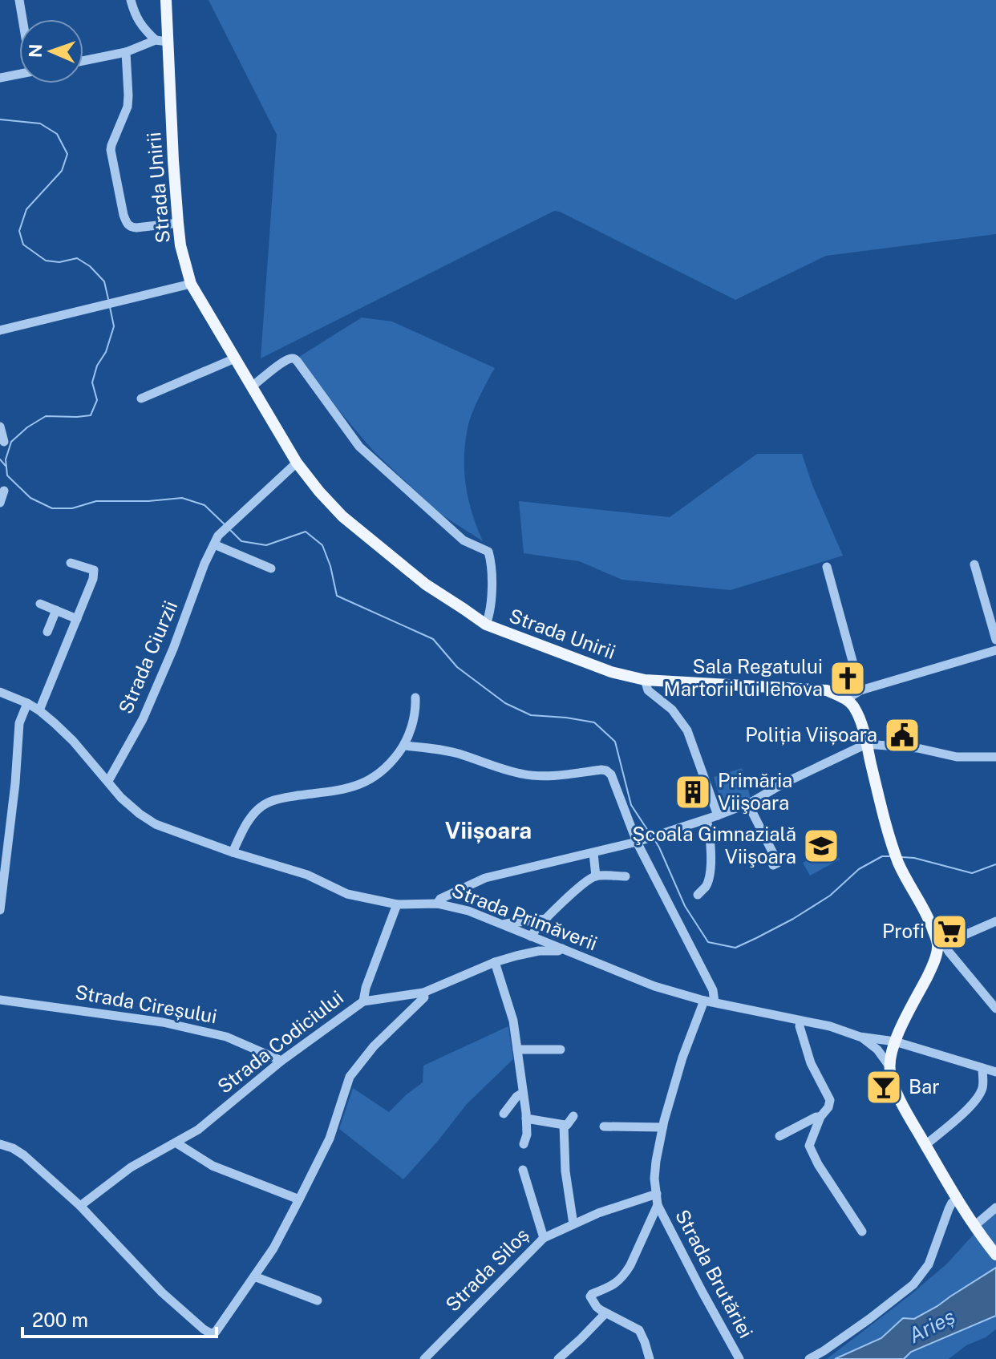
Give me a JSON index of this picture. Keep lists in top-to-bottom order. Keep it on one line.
{"streets":{"main road":["Strada Unirii"],"street":["Strada Ciurzii","Strada Primăverii","Strada Cireșului","Strada Codiciului","Strada Siloș","Strada Brutăriei"]},"crossings":[["Strada Unirii","Strada Ciurzii"],["Strada Ciurzii","Strada Primăverii"],["Strada Primăverii","Strada Codiciului"],["Strada Cireșului","Strada Codiciului"]],"districts":["Viișoara"],"water":["Arieș"],"places":{"church":["Sala Regatului Martorii lui Iehova"],"public building":["Poliția Viișoara"],"building":["Primăria Viişoara"],"school or university":["Şcoala Gimnazială Viişoara"],"supermarket":["Profi"],"bar":["Bar"]},"scale_bar":"200 m","north":"left"}
